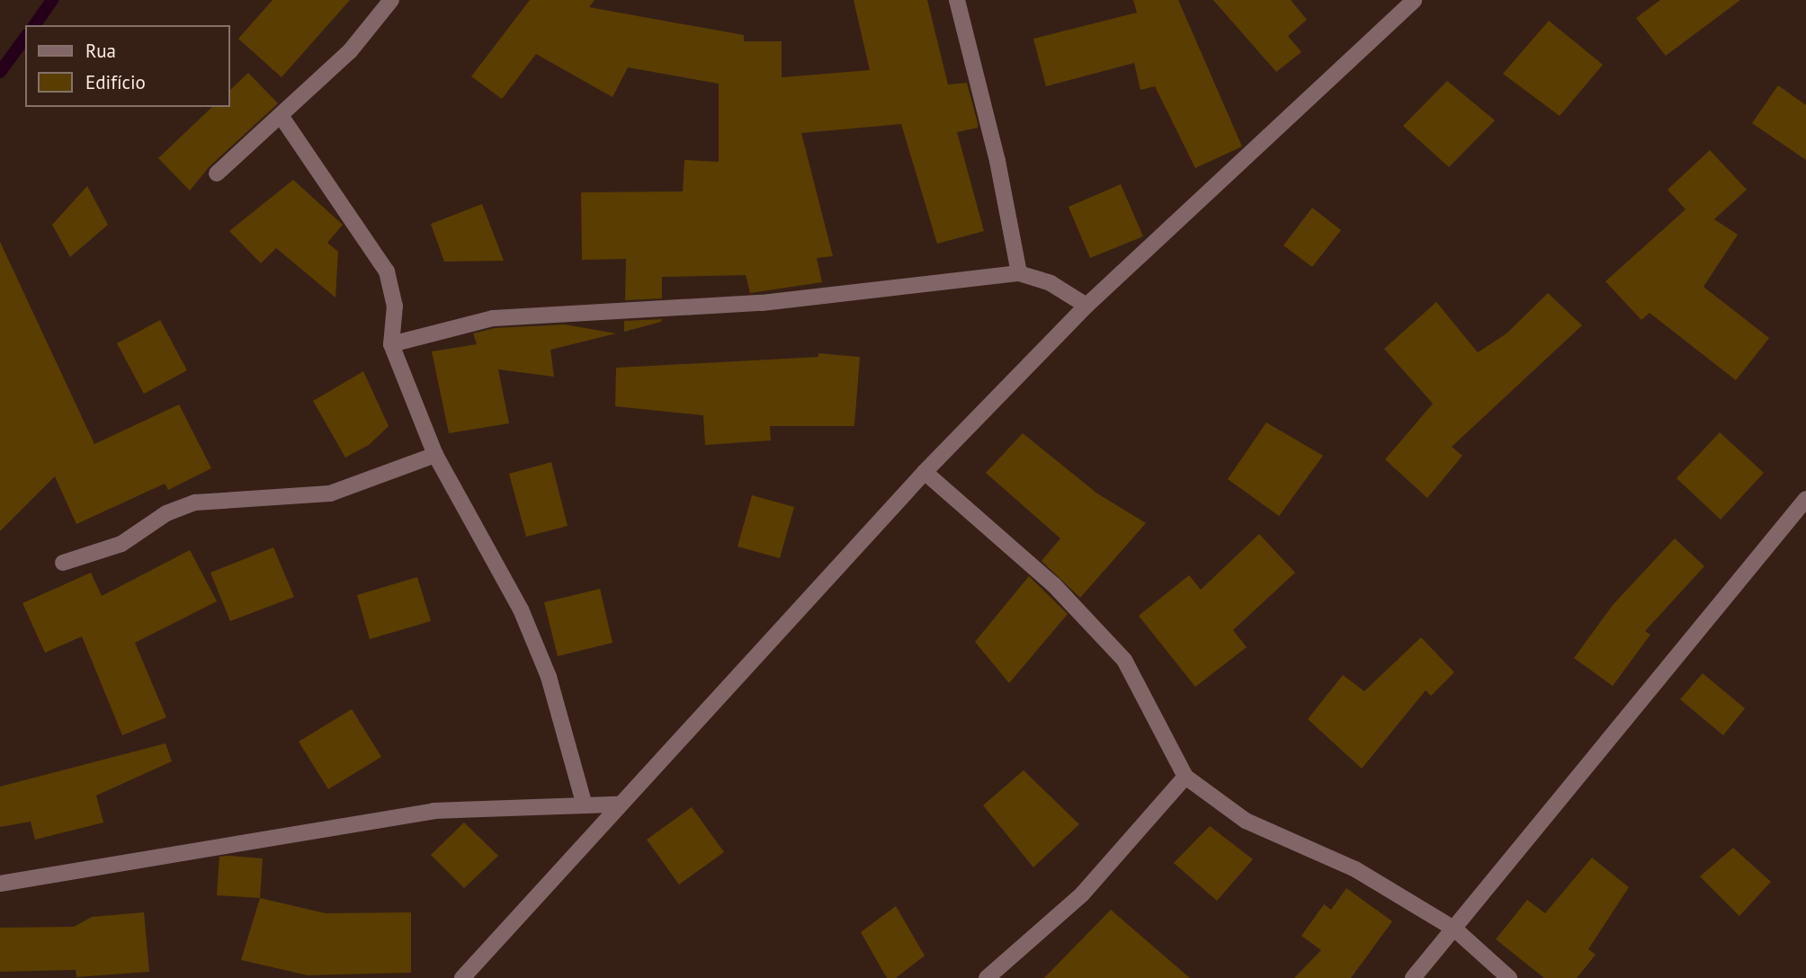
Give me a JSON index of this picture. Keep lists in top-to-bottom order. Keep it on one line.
{"legend":["Rua","Edifício"]}
